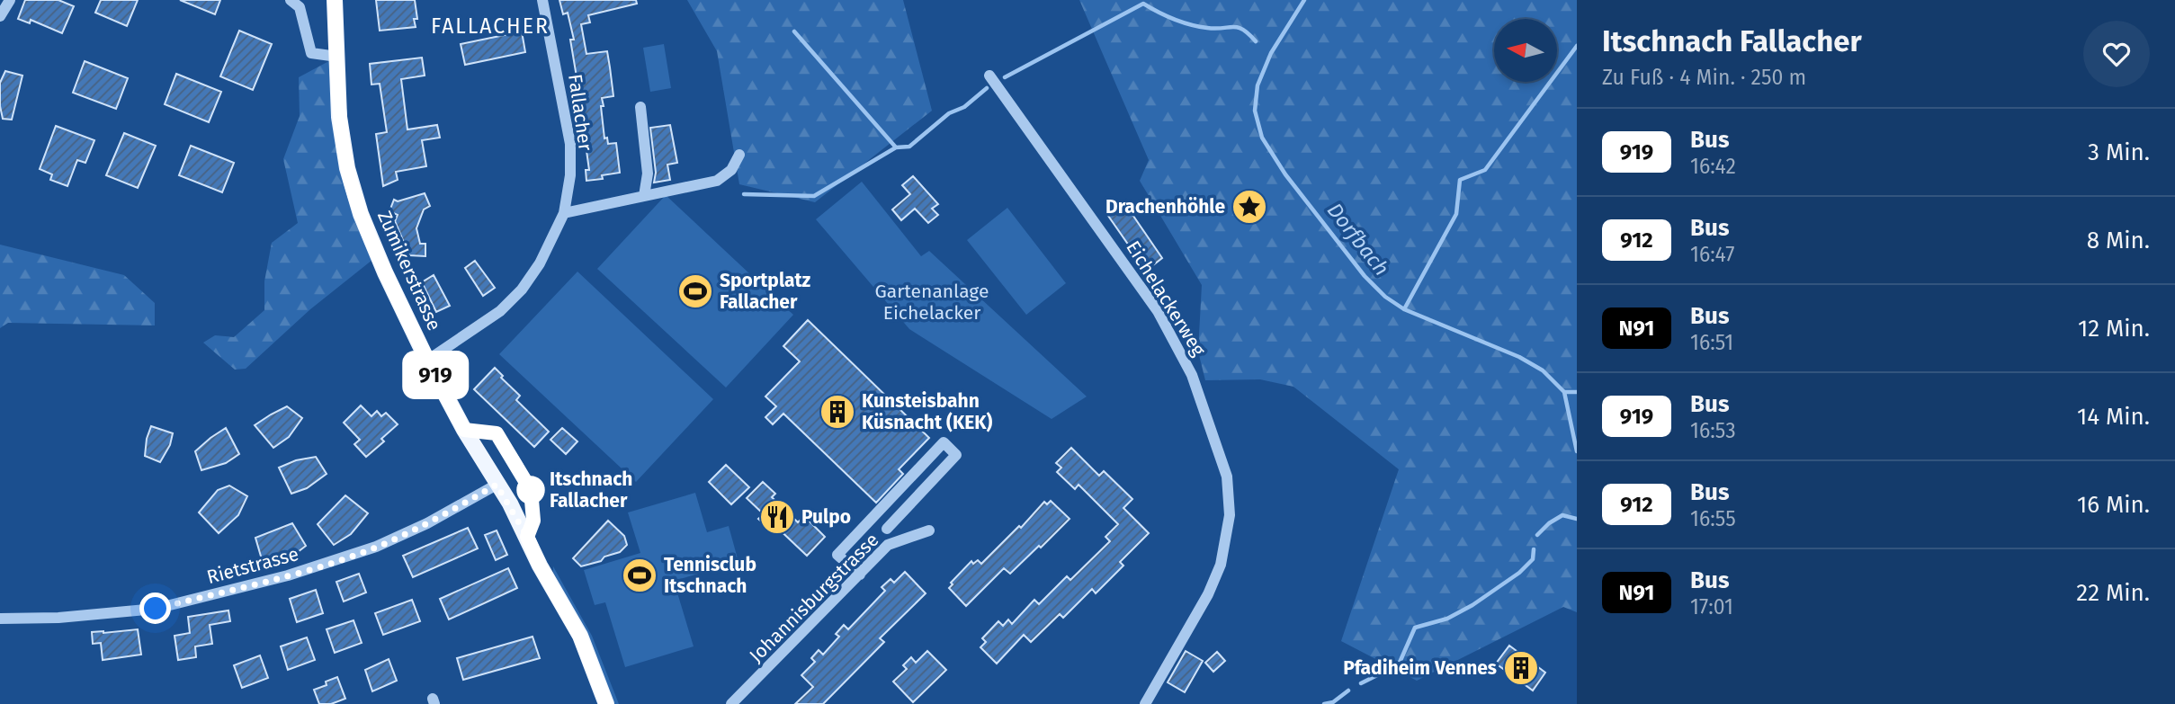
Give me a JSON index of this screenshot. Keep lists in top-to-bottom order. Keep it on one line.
{"streets":{"main road":["Zumikerstrasse"],"street":["Fallacher","Eichelackerweg","Rietstrasse","Johannisburgstrasse"]},"crossings":[["Fallacher","Zumikerstrasse"],["Zumikerstrasse","Rietstrasse"]],"districts":["FALLACHER"],"water":["Dorfbach"],"parks":["Gartenanlage Eichelacker"],"places":{"place":["Drachenhöhle"],"sports":["Sportplatz Fallacher","Tennisclub Itschnach"],"building":["Kunsteisbahn Küsnacht (KEK)","Pfadiheim Vennes"],"other":["Itschnach Fallacher"],"restaurant":["Pulpo"]},"lines":["bus line 919"],"north":"left","page":{"on_map":"919","heading":["Itschnach Fallacher","Zu Fuß · 4 Min. · 250 m"],"list":[{"mark":"919","name":"Bus","note":"16:42","value":"3 Min."},{"mark":"912","name":"Bus","note":"16:47","value":"8 Min."},{"mark":"N91","name":"Bus","note":"16:51","value":"12 Min."},{"mark":"919","name":"Bus","note":"16:53","value":"14 Min."},{"mark":"912","name":"Bus","note":"16:55","value":"16 Min."},{"mark":"N91","name":"Bus","note":"17:01","value":"22 Min."}]}}
